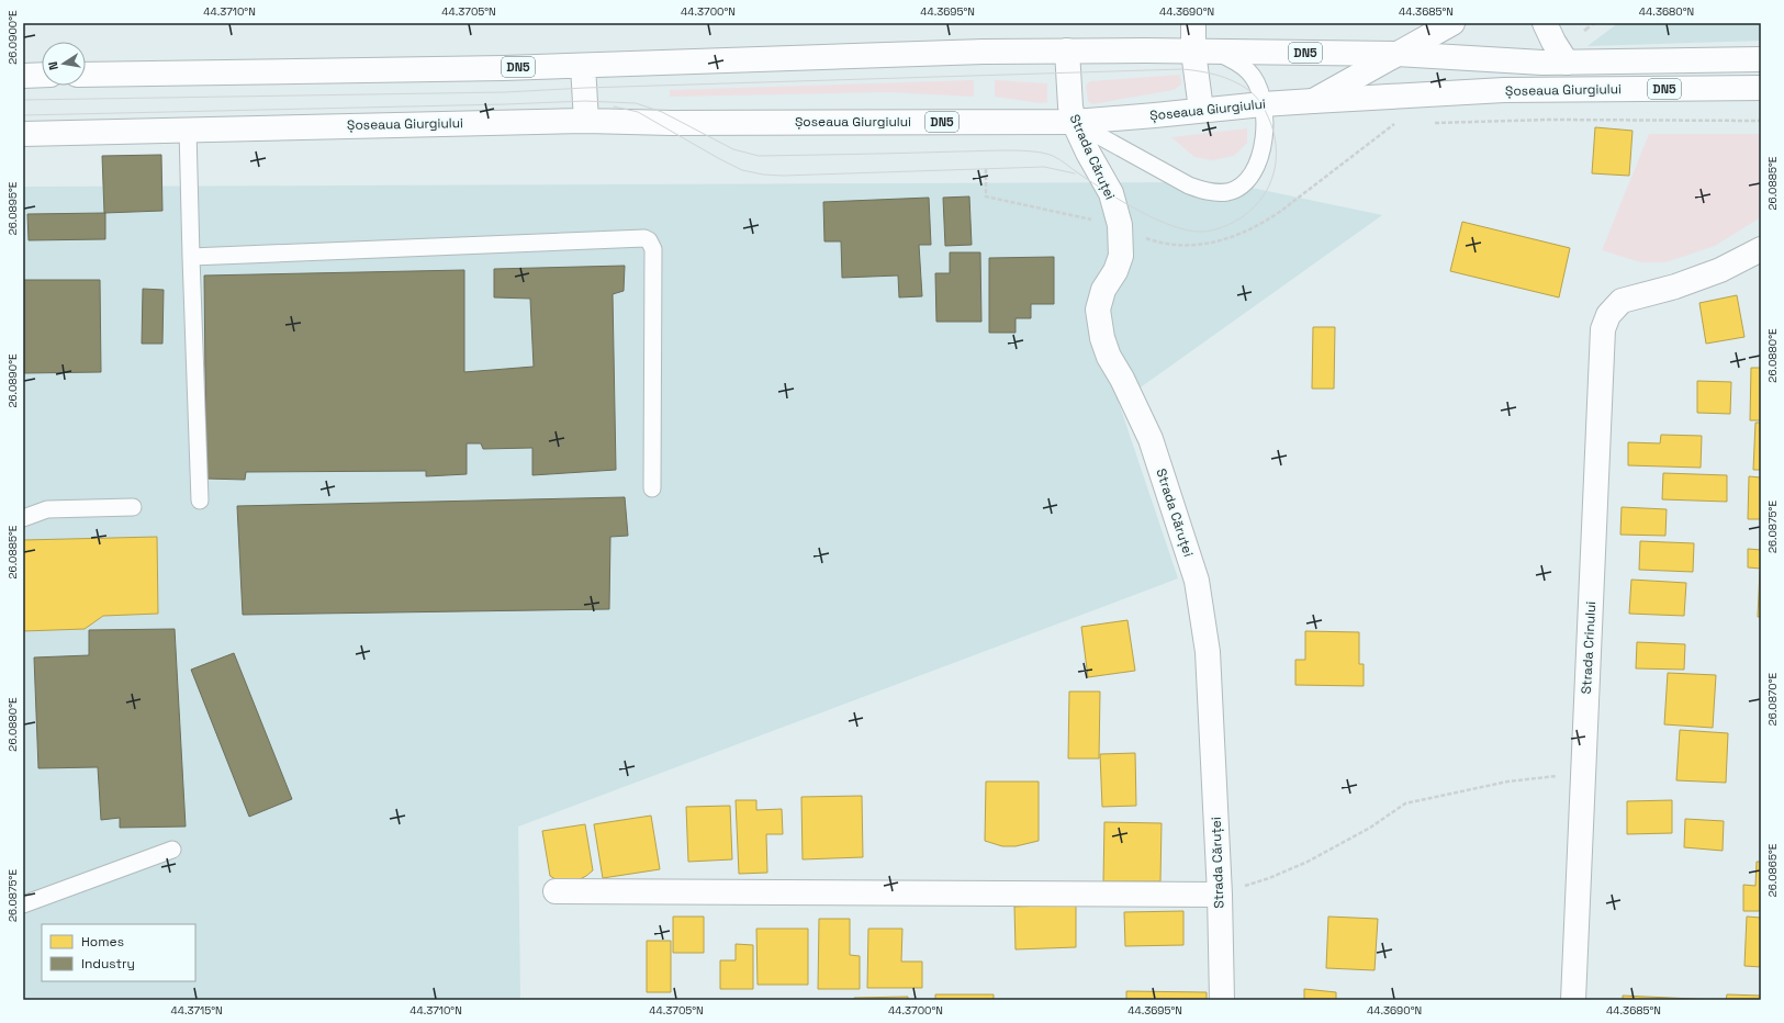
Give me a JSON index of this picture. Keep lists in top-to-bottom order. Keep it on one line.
{"streets":{"main road":["DN5","Șoseaua Giurgiului","Strada Căruței","Strada Crinului"]},"crossings":[["Șoseaua Giurgiului","Strada Căruței"]],"legend":["Homes","Industry"],"north":"left","coordinates":["44.3710°N","44.3705°N","44.3700°N","44.3695°N","44.3690°N","44.3685°N","44.3680°N","26.0900°E","26.0885°E","26.0895°E","26.0880°E","26.0890°E","26.0875°E","26.0870°E","26.0865°E","44.3715°N"]}
